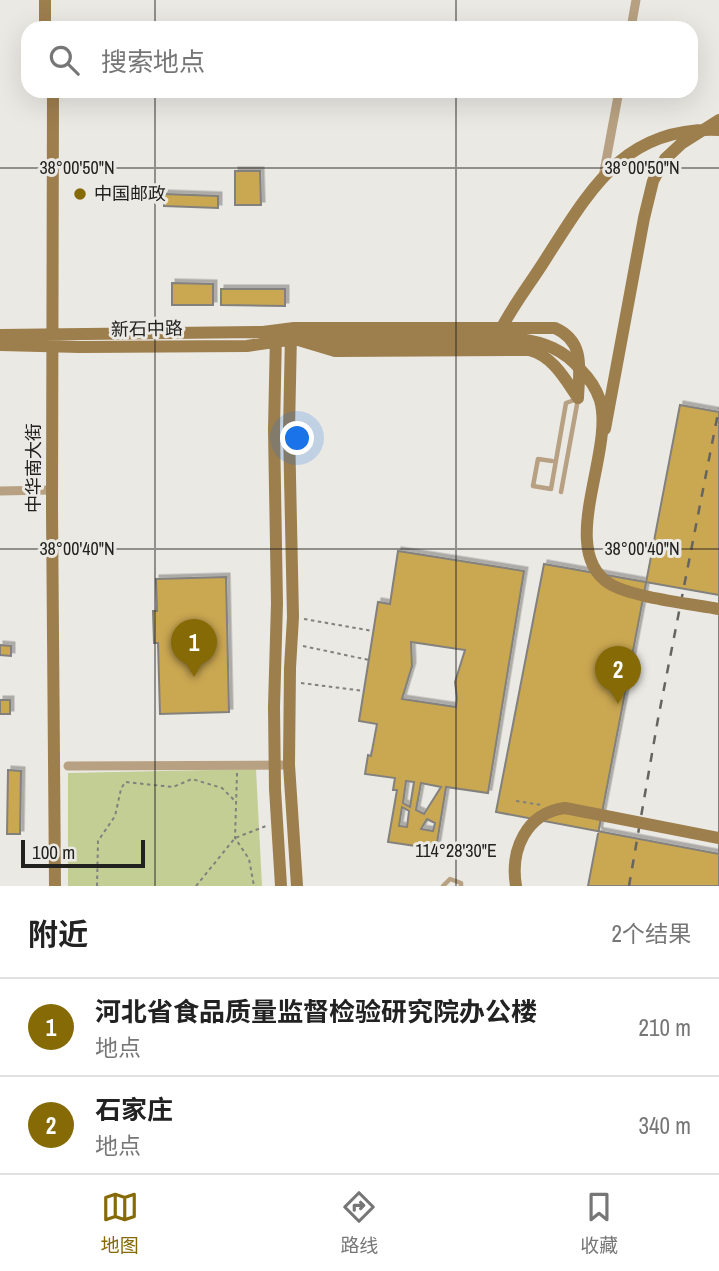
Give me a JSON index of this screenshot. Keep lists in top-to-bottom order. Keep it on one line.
{"streets":{"main road":["新石中路","中华南大街"]},"crossings":[["新石中路","中华南大街"]],"places":["中国邮政"],"scale_bar":"100 m","page":{"search":"搜索地点","pins":["1","2"],"scale":"100 m","heading":["附近","2个结果"],"list":[{"mark":"1","name":"河北省食品质量监督检验研究院办公楼","note":"地点","value":"210 m"},{"mark":"2","name":"石家庄","note":"地点","value":"340 m"}],"nav":["地图","路线","收藏"]},"coordinates":["38°00'50\"N","38°00'40\"N","114°28'30\"E"]}
